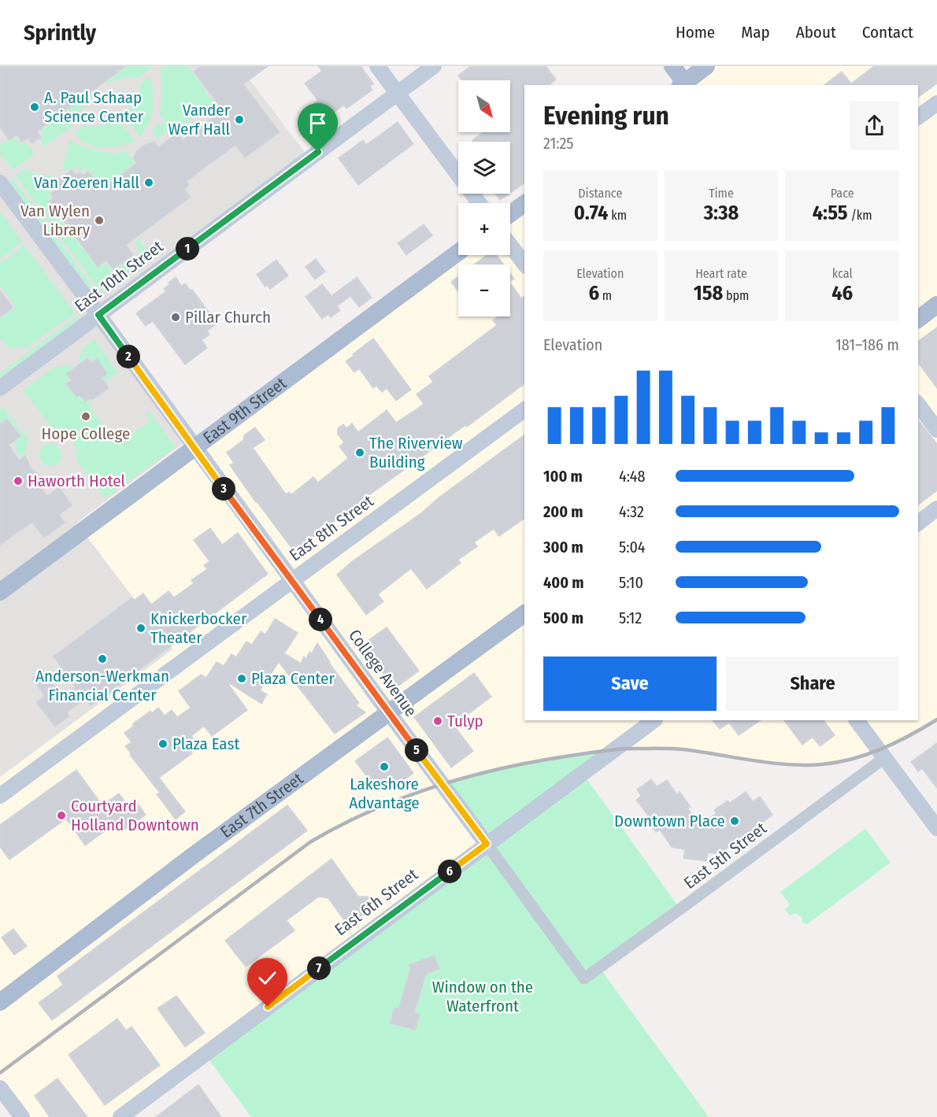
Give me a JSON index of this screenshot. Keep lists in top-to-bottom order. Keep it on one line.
{"streets":{"main road":["East 9th Street","East 7th Street"],"street":["East 10th Street","East 8th Street","College Avenue","East 5th Street","East 6th Street"]},"crossings":[["East 10th Street","College Avenue"],["East 9th Street","College Avenue"],["East 8th Street","College Avenue"],["College Avenue","East 7th Street"],["College Avenue","East 5th Street"],["College Avenue","East 6th Street"]],"parks":["Window on the Waterfront"],"places":["A. Paul Schaap Science Center","Vander Werf Hall","Van Zoeren Hall","Van Wylen Library","Pillar Church","Hope College","The Riverview Building","Haworth Hotel","Knickerbocker Theater","Anderson-Werkman Financial Center","Plaza Center","Tulyp","Plaza East","Lakeshore Advantage","Courtyard Holland Downtown","Downtown Place"],"north":"bottom right","page":{"header":"Sprintly","nav":["Home","Map","About","Contact"],"map_buttons":["+","−"],"heading":["Evening run","21:25"],"stats":[["Distance","0.74 km"],["Time","3:38"],["Pace","4:55 /km"],["Elevation","6 m"],["Heart rate","158 bpm"],["kcal","46"]],"pins":["1","2","3","4","5","6","7"],"chart":["Elevation","181–186 m"],"list":[{"name":"100 m","note":"4:48"},{"name":"200 m","note":"4:32"},{"name":"300 m","note":"5:04"},{"name":"400 m","note":"5:10"},{"name":"500 m","note":"5:12"}],"buttons":["Save","Share"]}}
